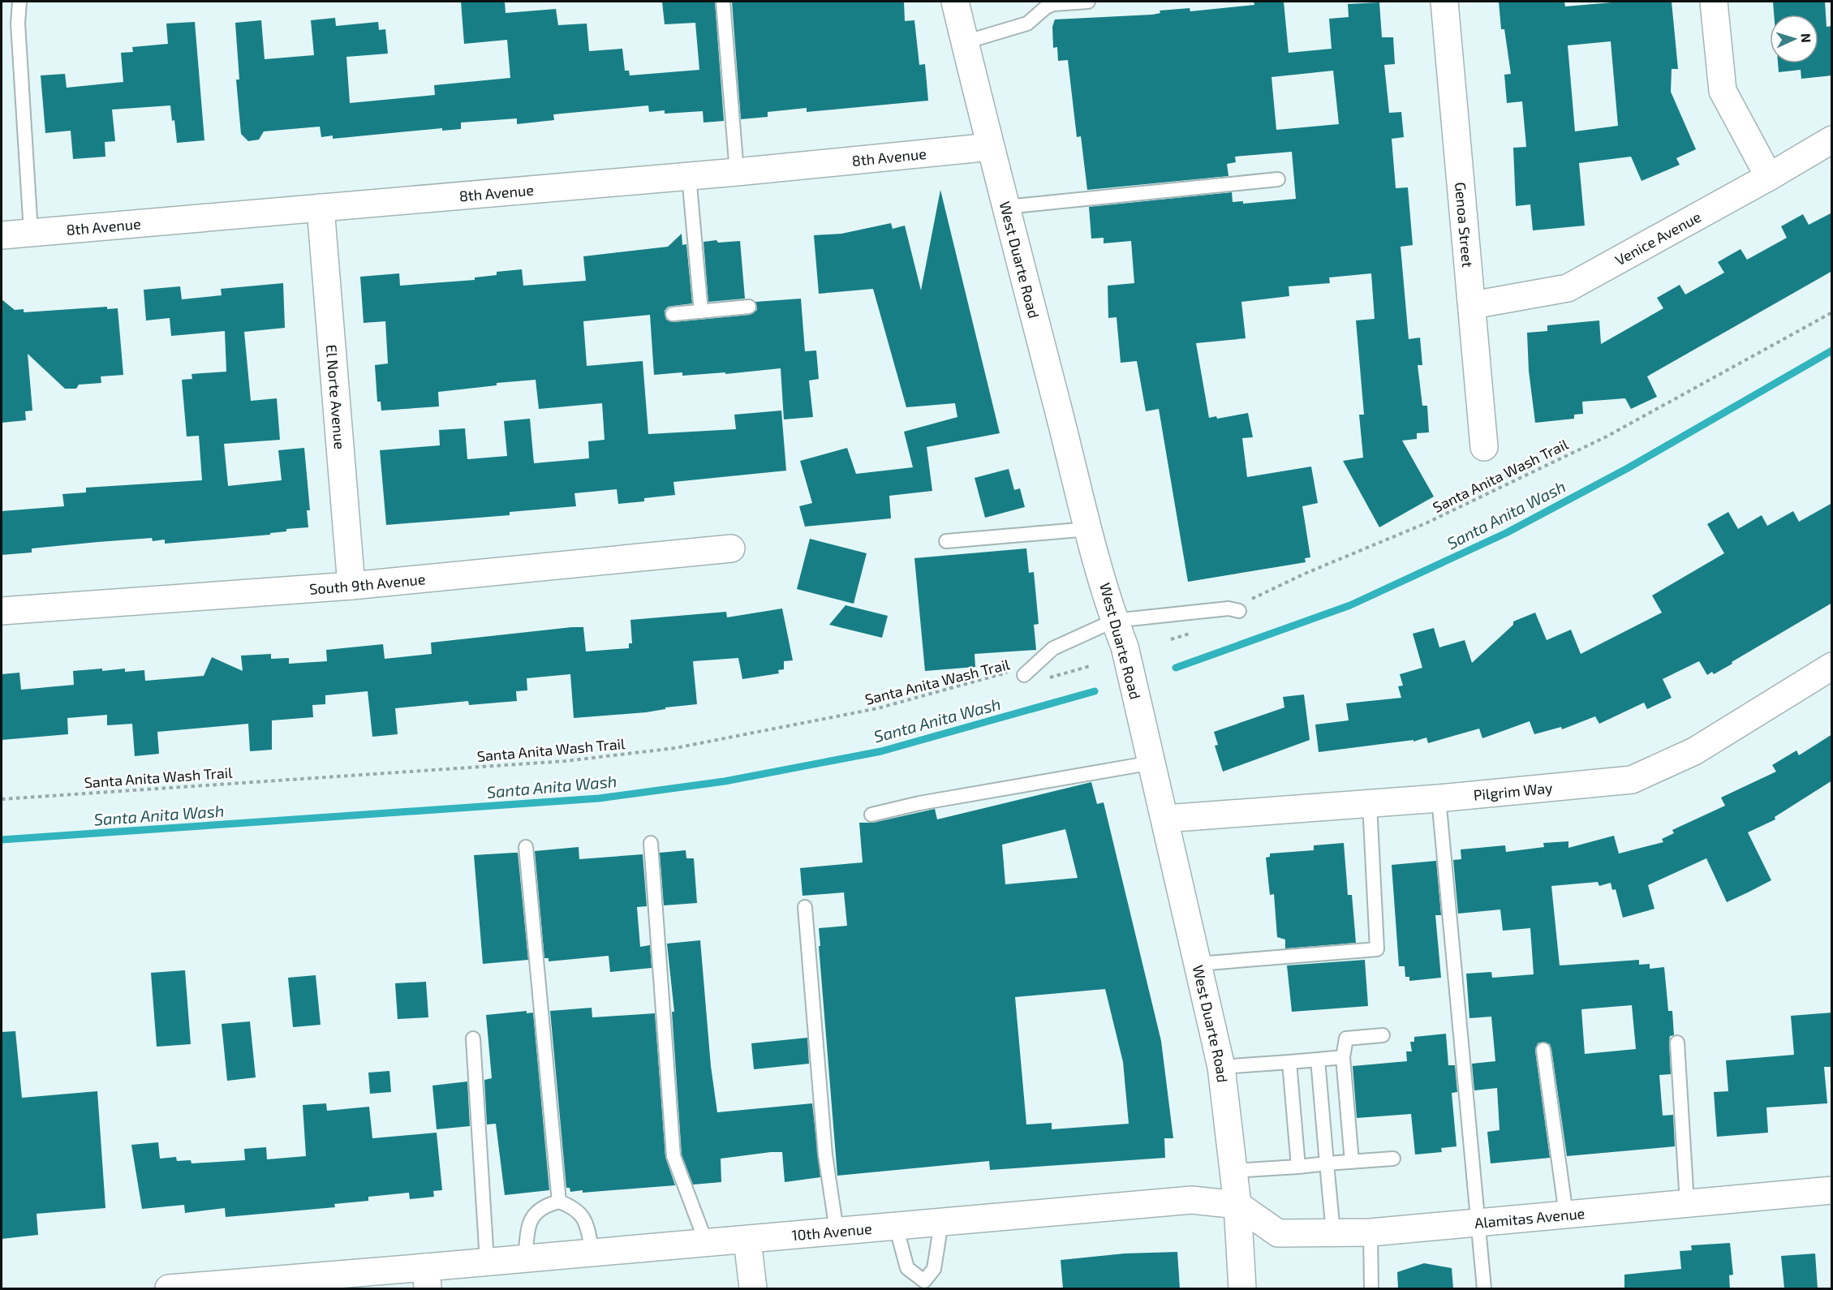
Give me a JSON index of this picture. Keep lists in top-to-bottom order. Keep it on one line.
{"streets":{"street":["8th Avenue","Genoa Street","Venice Avenue","West Duarte Road","El Norte Avenue","South 9th Avenue","Pilgrim Way","Alamitas Avenue","10th Avenue"],"path":["Santa Anita Wash Trail"]},"crossings":[["8th Avenue","West Duarte Road"],["8th Avenue","El Norte Avenue"],["Genoa Street","Venice Avenue"],["West Duarte Road","Pilgrim Way"],["West Duarte Road","Alamitas Avenue"],["West Duarte Road","10th Avenue"],["El Norte Avenue","South 9th Avenue"],["Alamitas Avenue","10th Avenue"]],"water":["Santa Anita Wash"],"north":"right"}
